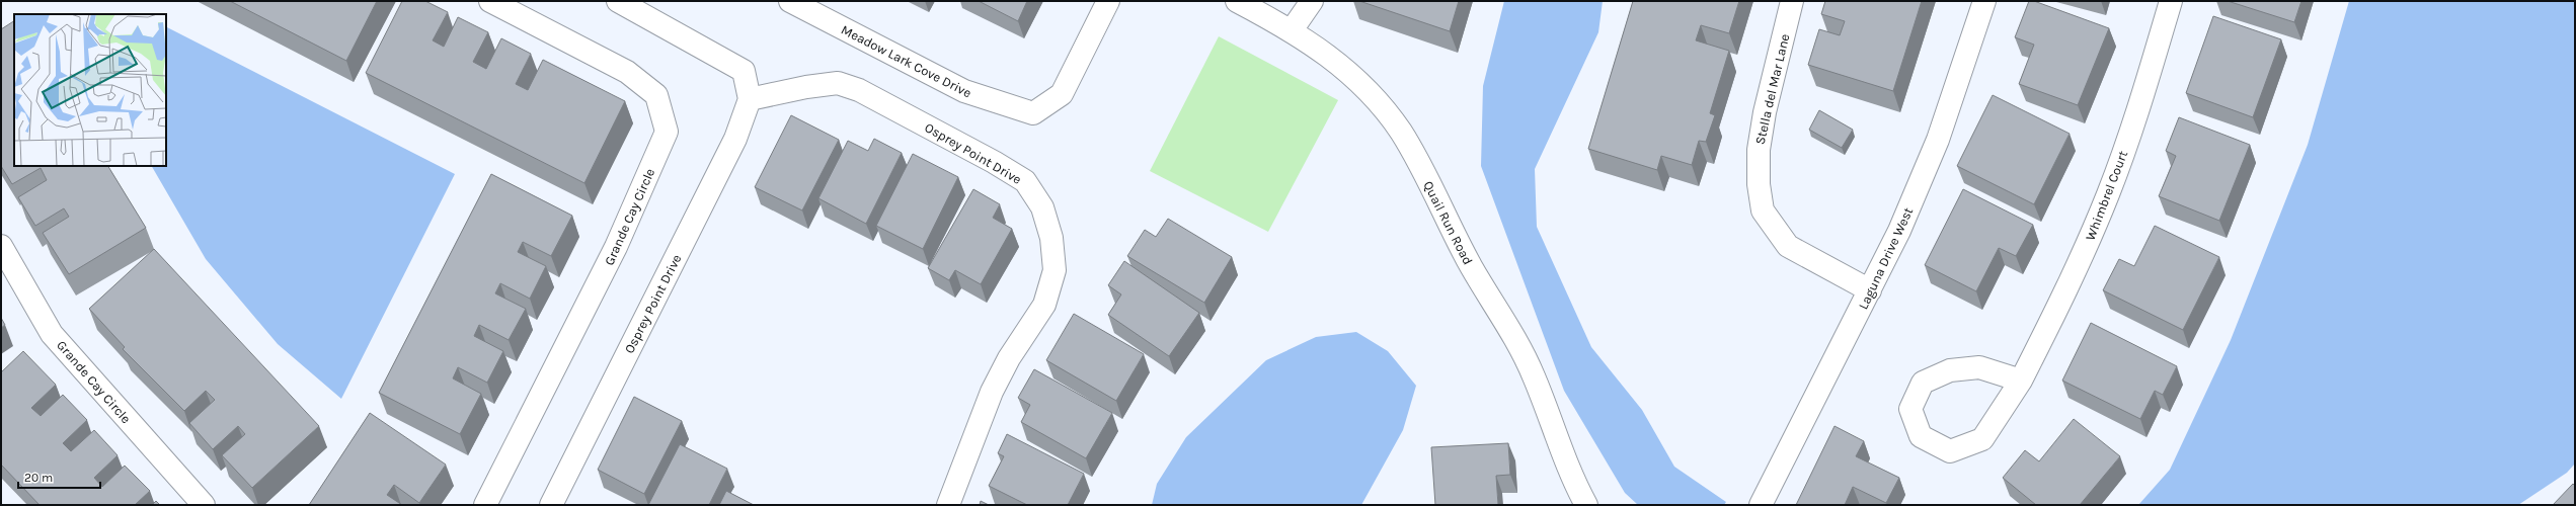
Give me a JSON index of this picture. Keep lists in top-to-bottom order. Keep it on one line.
{"streets":{"street":["Meadow Lark Cove Drive","Stella del Mar Lane","Osprey Point Drive","Whimbrel Court","Grande Cay Circle","Quail Run Road","Laguna Drive West"]},"crossings":[["Stella del Mar Lane","Laguna Drive West"]],"scale_bar":"20 m"}
